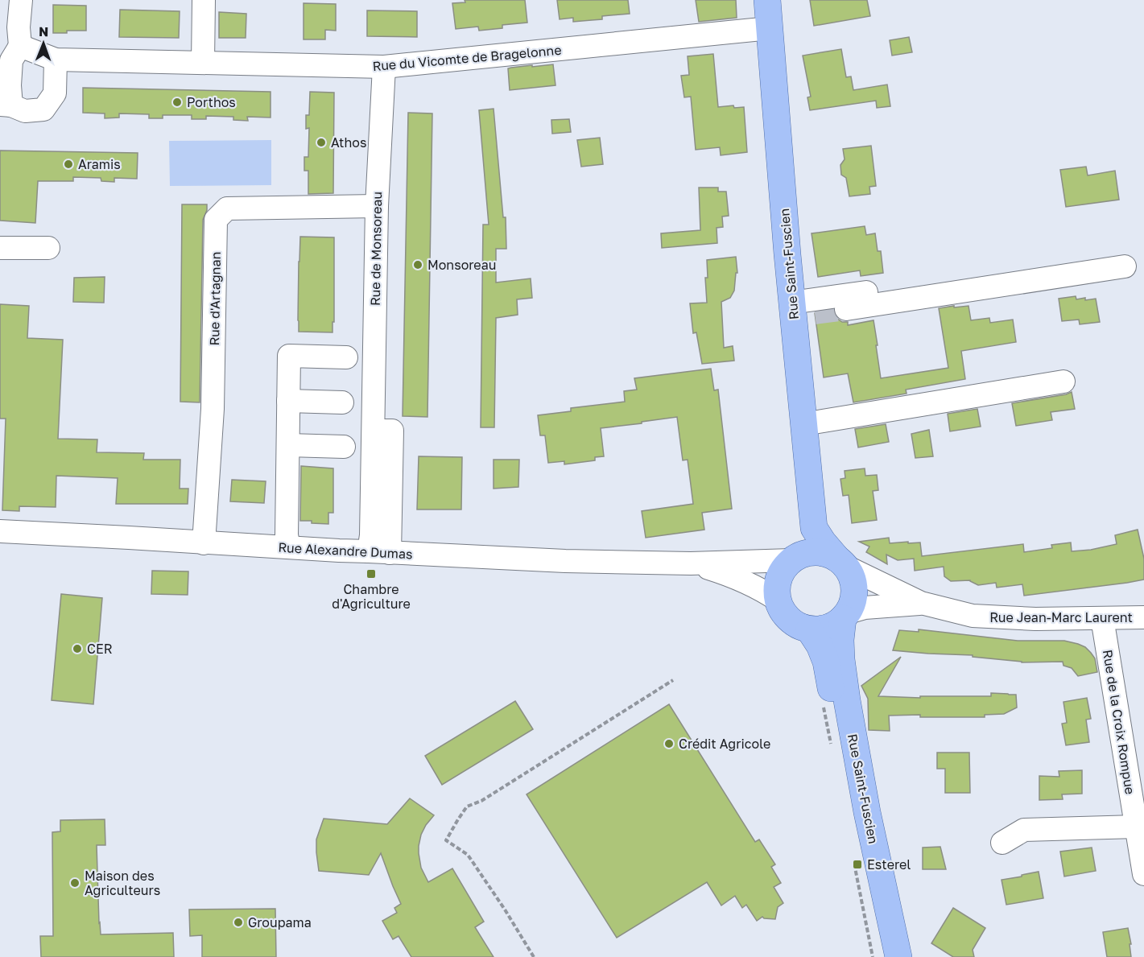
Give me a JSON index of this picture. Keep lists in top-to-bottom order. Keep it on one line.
{"streets":{"main road":["Rue Saint-Fuscien"],"street":["Rue du Vicomte de Bragelonne","Rue de Monsoreau","Rue d'Artagnan","Rue Alexandre Dumas","Rue Jean-Marc Laurent","Rue de la Croix Rompue"]},"crossings":[["Rue du Vicomte de Bragelonne","Rue de Monsoreau"],["Rue du Vicomte de Bragelonne","Rue Saint-Fuscien"],["Rue de Monsoreau","Rue d'Artagnan"],["Rue de Monsoreau","Rue Alexandre Dumas"],["Rue Saint-Fuscien","Rue Alexandre Dumas"],["Rue Saint-Fuscien","Rue Jean-Marc Laurent"],["Rue d'Artagnan","Rue Alexandre Dumas"],["Rue Alexandre Dumas","Rue Jean-Marc Laurent"],["Rue Jean-Marc Laurent","Rue de la Croix Rompue"]],"places":{"other":["Porthos","Athos","Aramis","Monsoreau","CER","Crédit Agricole","Maison des Agriculteurs","Groupama"],"transit":["Chambre d'Agriculture","Esterel"]},"north":"top"}
